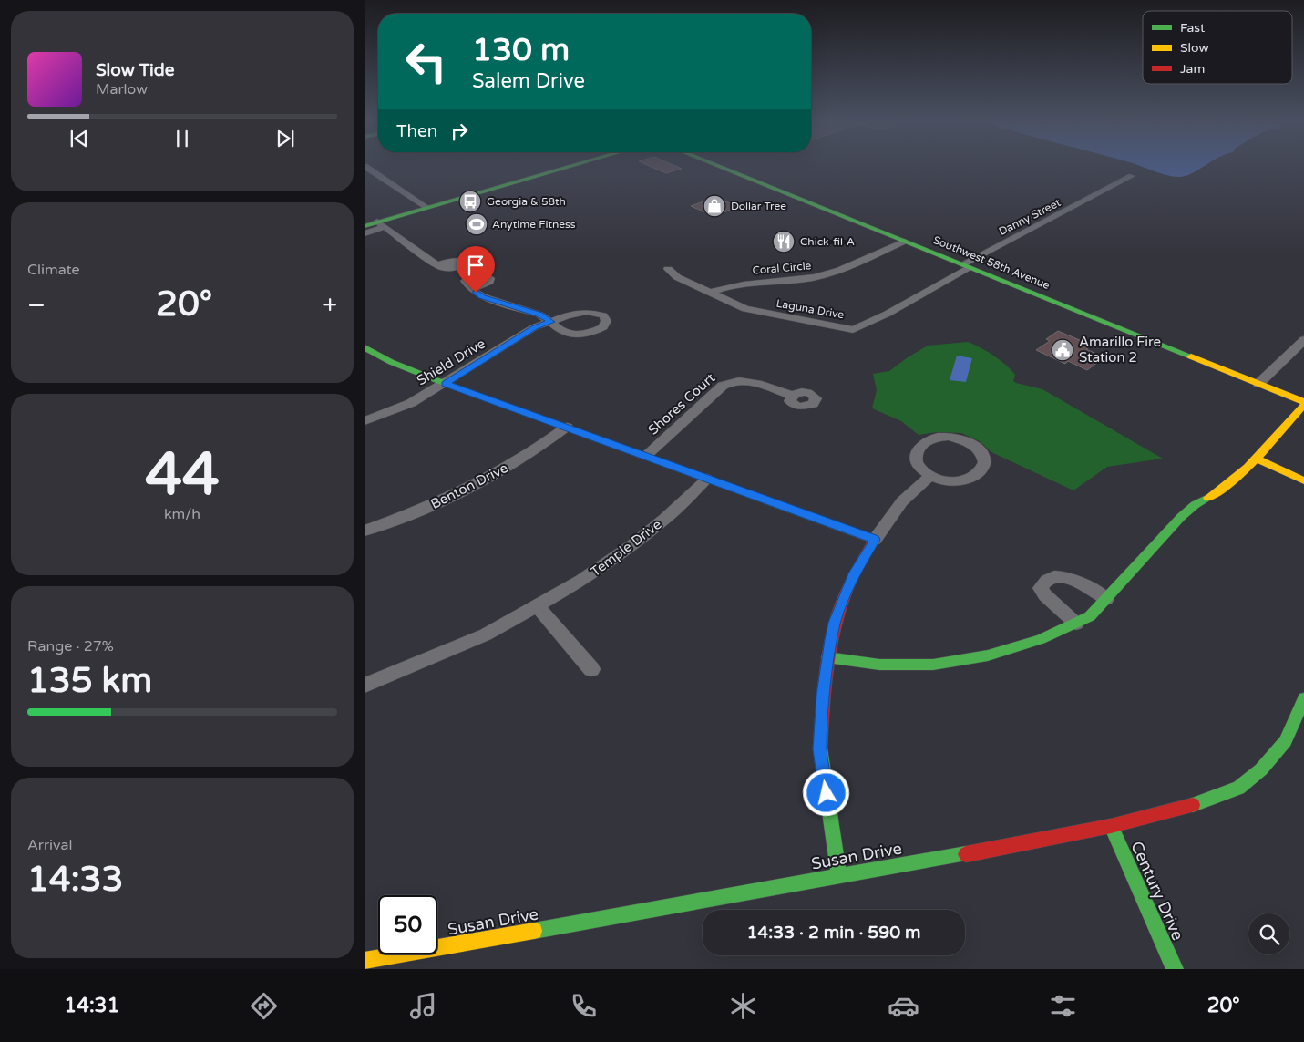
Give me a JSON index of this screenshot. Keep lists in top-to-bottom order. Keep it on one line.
{"streets":{"main road":["Southwest 58th Avenue","Susan Drive","Century Drive"],"street":["Danny Street","Coral Circle","Laguna Drive","Shield Drive","Shores Court","Benton Drive","Temple Drive"]},"crossings":[["Danny Street","Southwest 58th Avenue"],["Danny Street","Laguna Drive"],["Southwest 58th Avenue","Coral Circle"],["Southwest 58th Avenue","Laguna Drive"],["Coral Circle","Laguna Drive"],["Susan Drive","Century Drive"]],"places":{"bus stop":["Georgia & 58th"],"shop":["Dollar Tree"],"sports":["Anytime Fitness"],"restaurant":["Chick-fil-A"],"public building":["Amarillo Fire Station 2"]},"legend":["Fast","Slow","Jam"],"page":{"turn":["130 m","Salem Drive"],"song":["Slow Tide","Marlow"],"then":"Then","tile":["Climate",["44","km/h"],["Range · 27%","135 km"],["Arrival","14:33"]],"heat":["−","20°","+"],"limit":"50","trip":"14:33 · 2 min · 590 m","tabs":["14:31","20°"]}}
